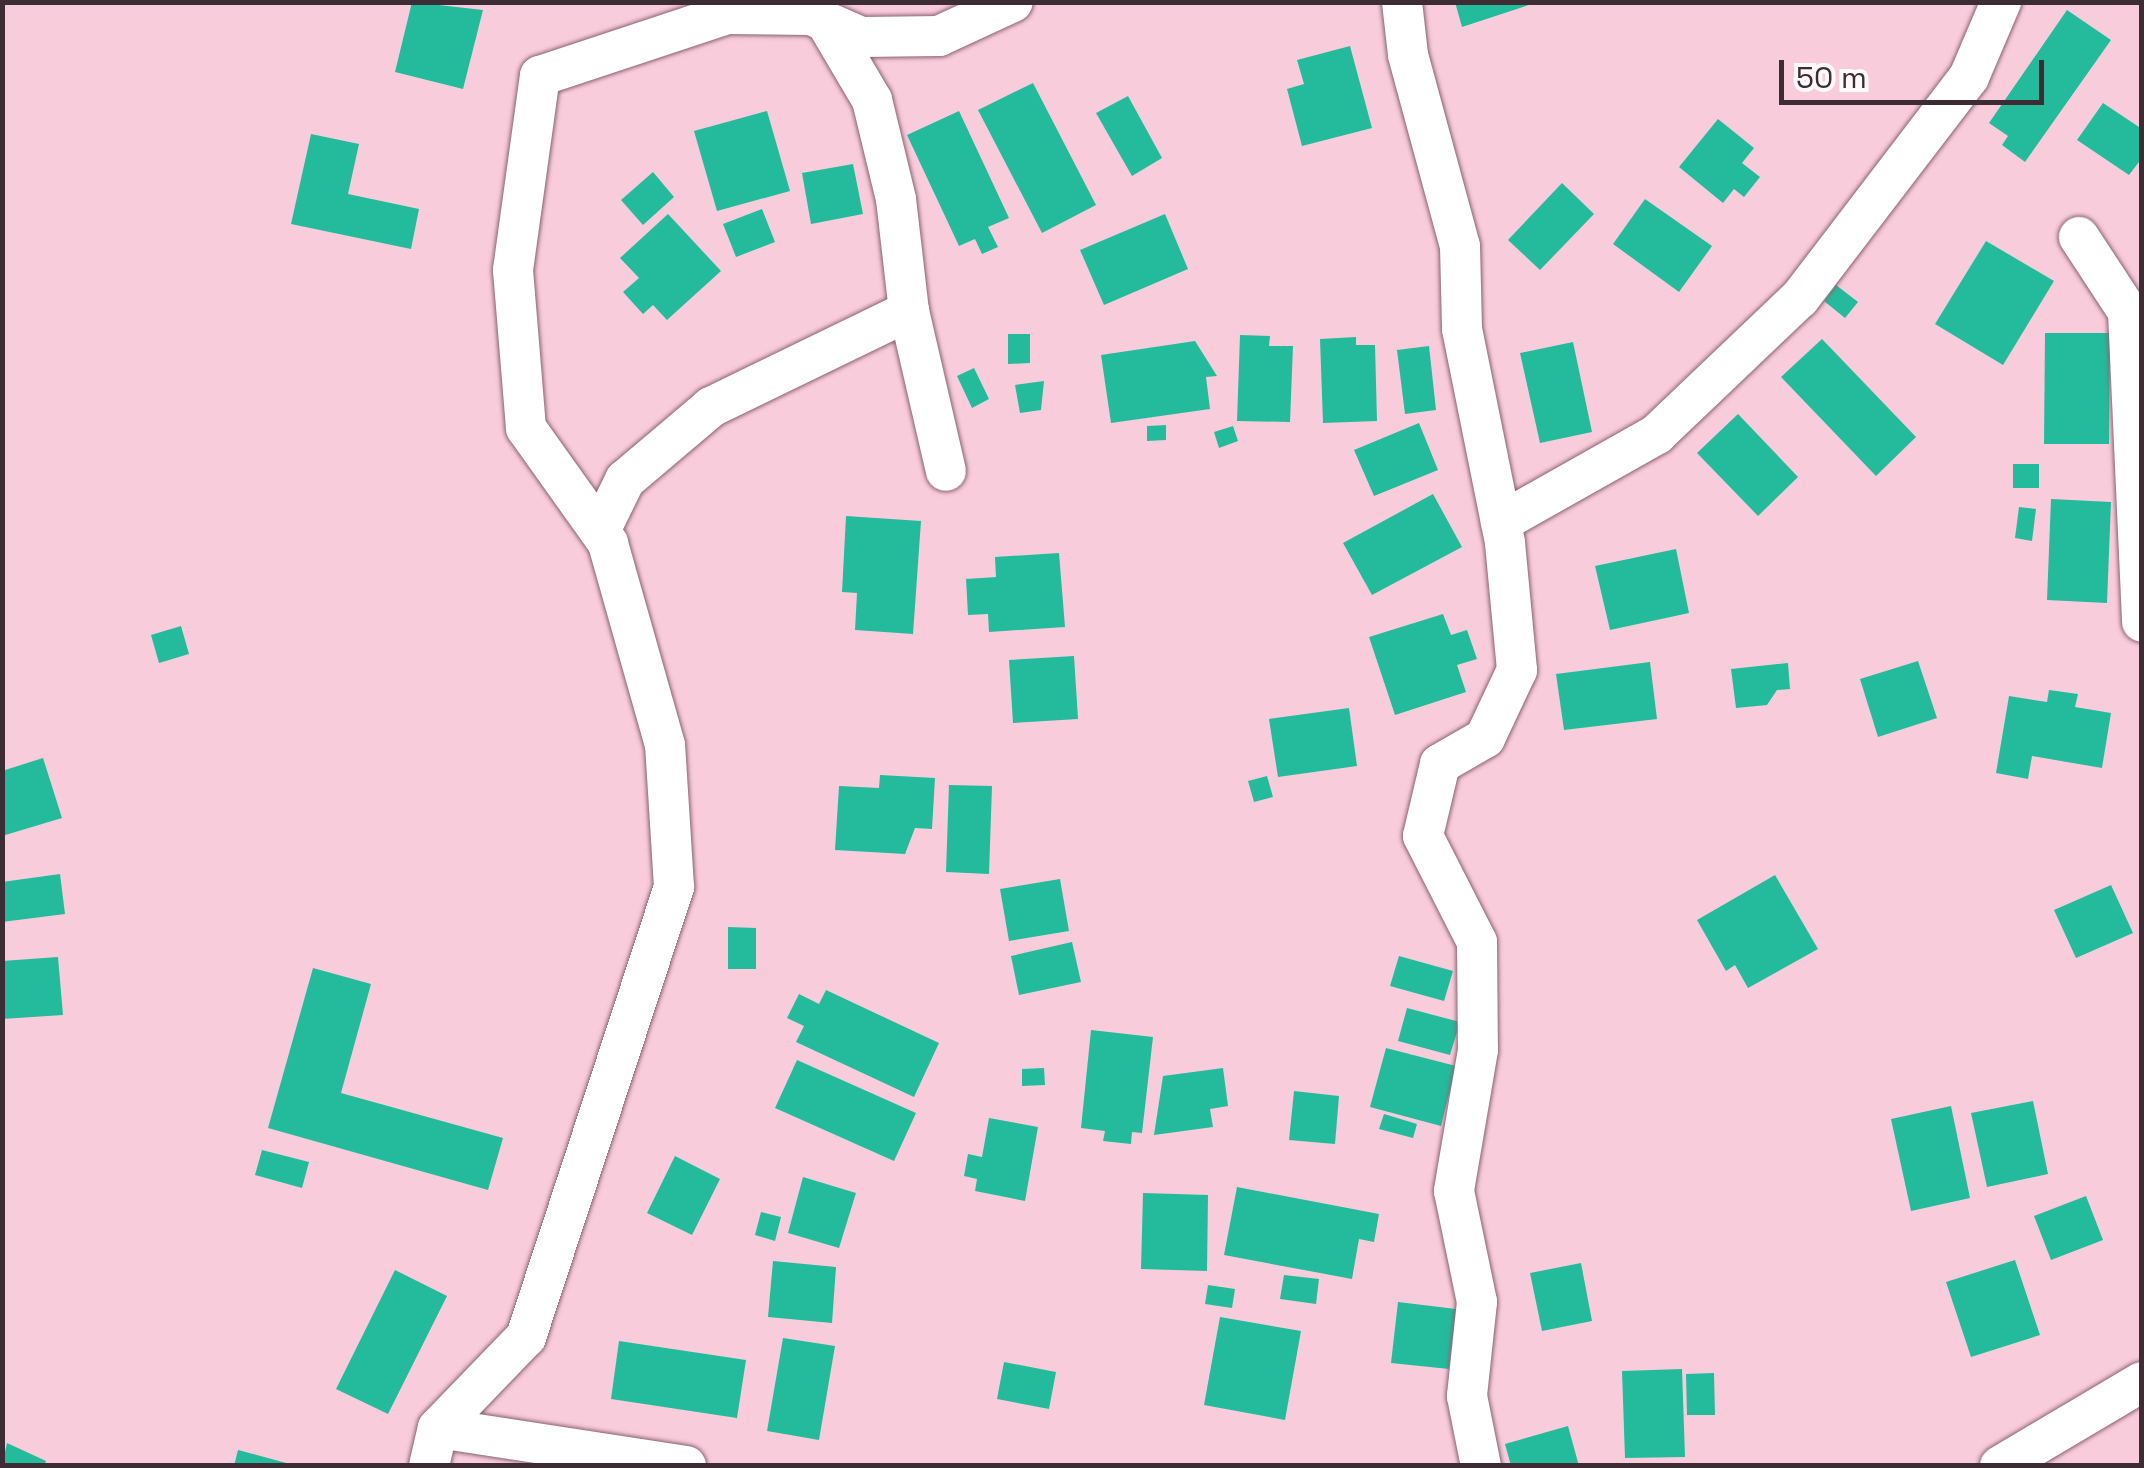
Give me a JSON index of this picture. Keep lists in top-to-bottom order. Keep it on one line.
{"scale_bar":"50 m"}
